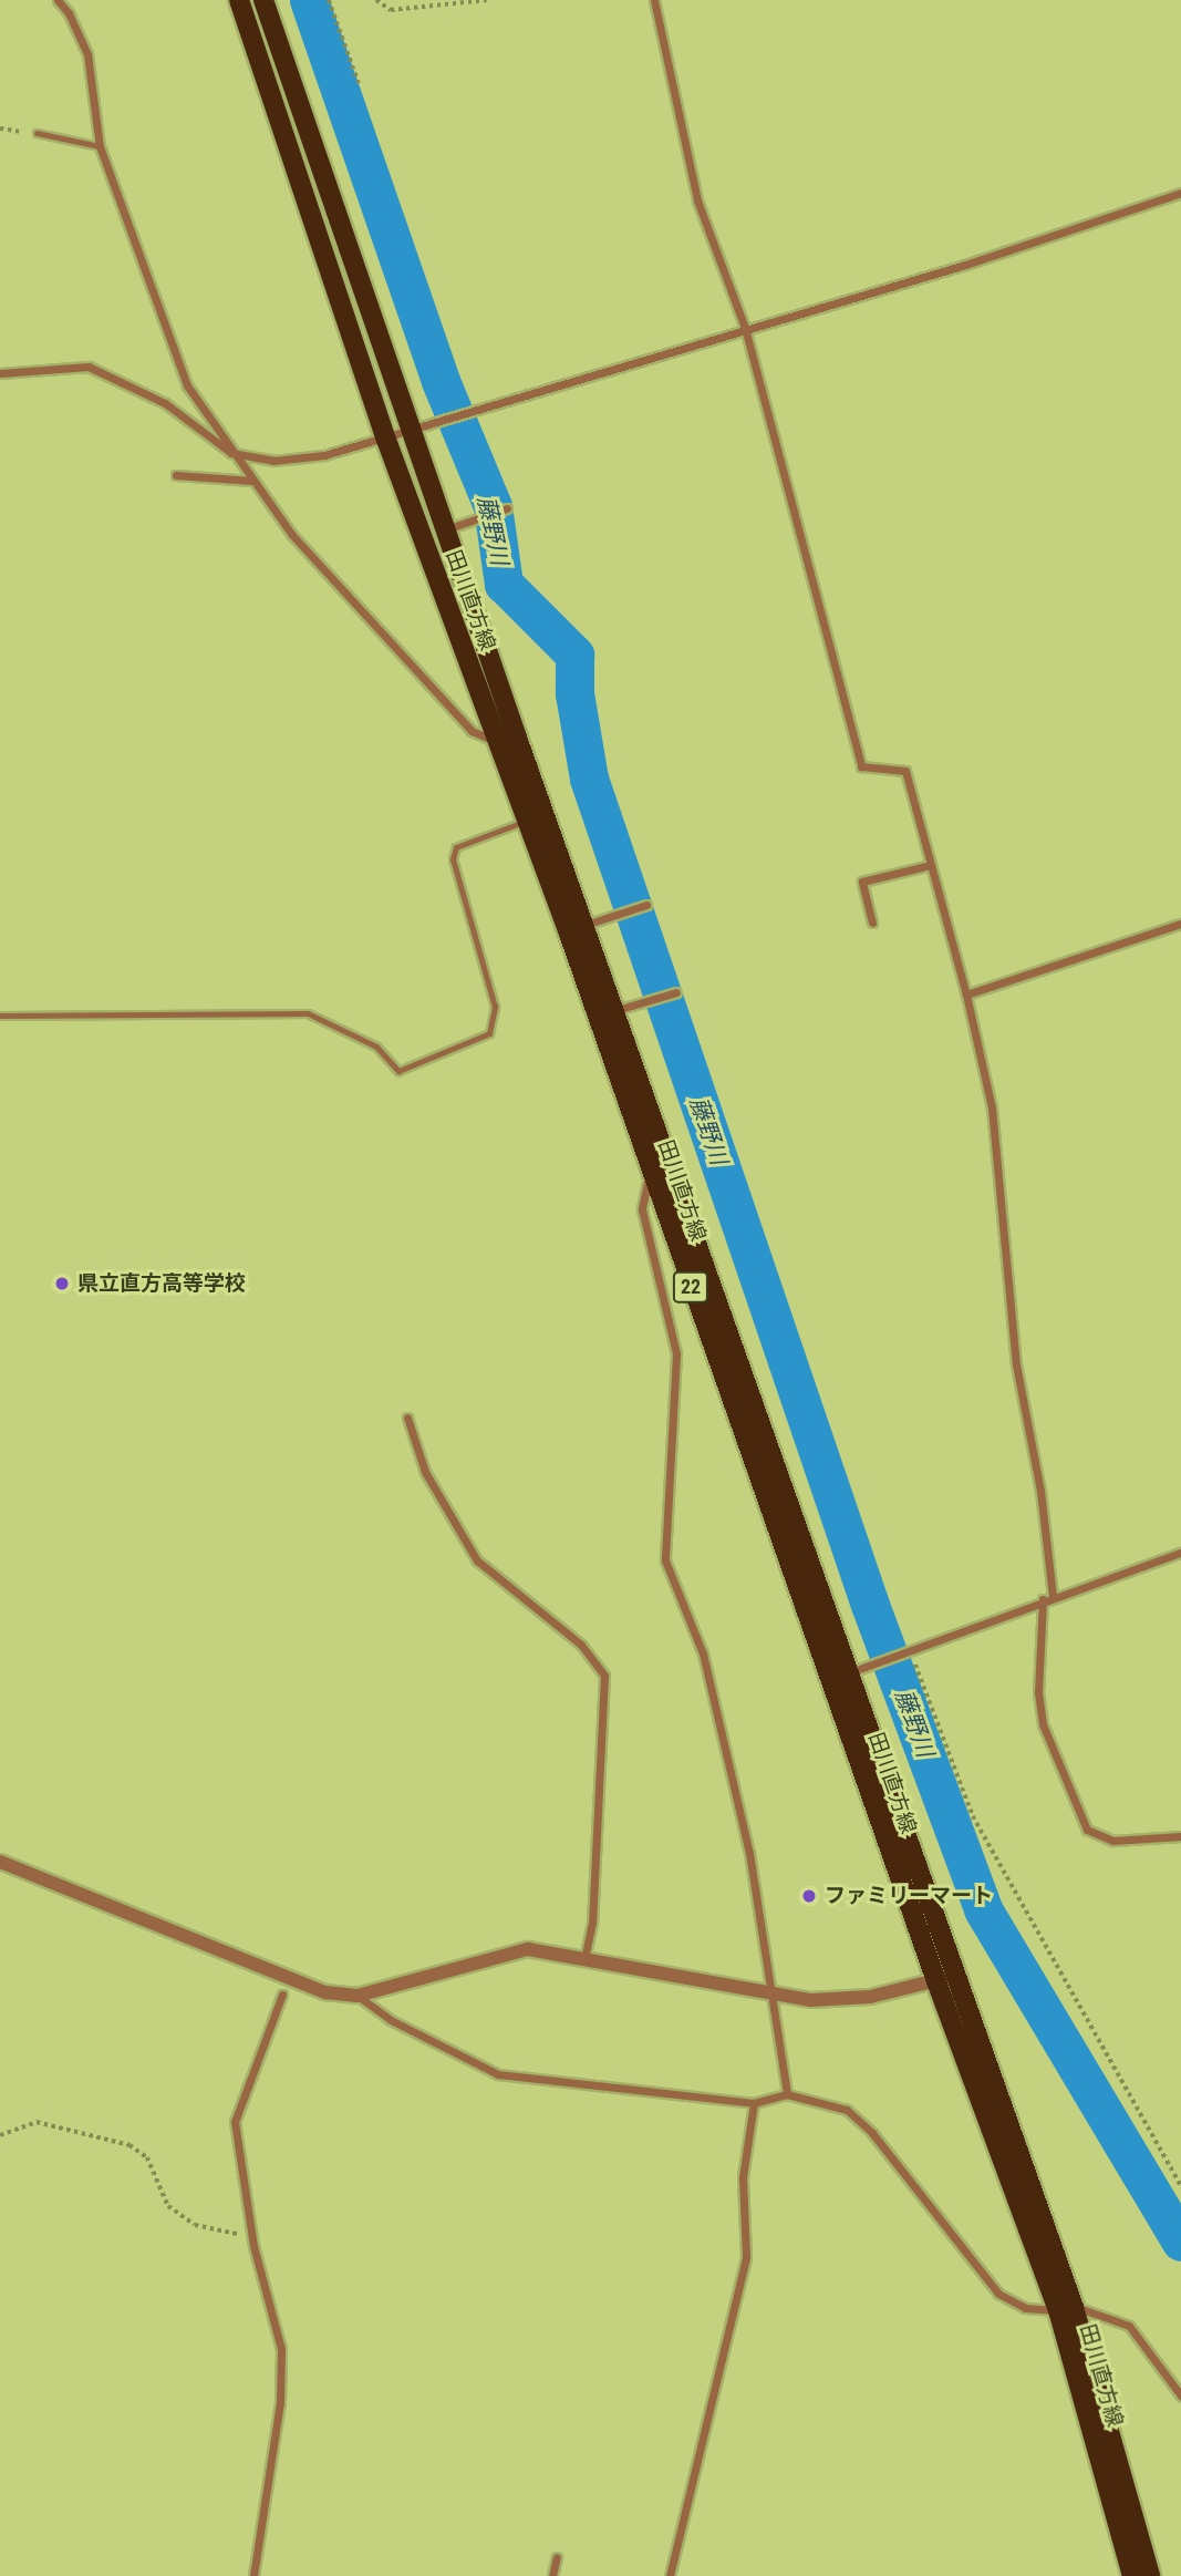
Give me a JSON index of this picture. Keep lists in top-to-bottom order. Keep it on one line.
{"streets":{"main road":["田川直方線","22"]},"water":["藤野川"],"places":["県立直方高等学校","ファミリーマート"]}
